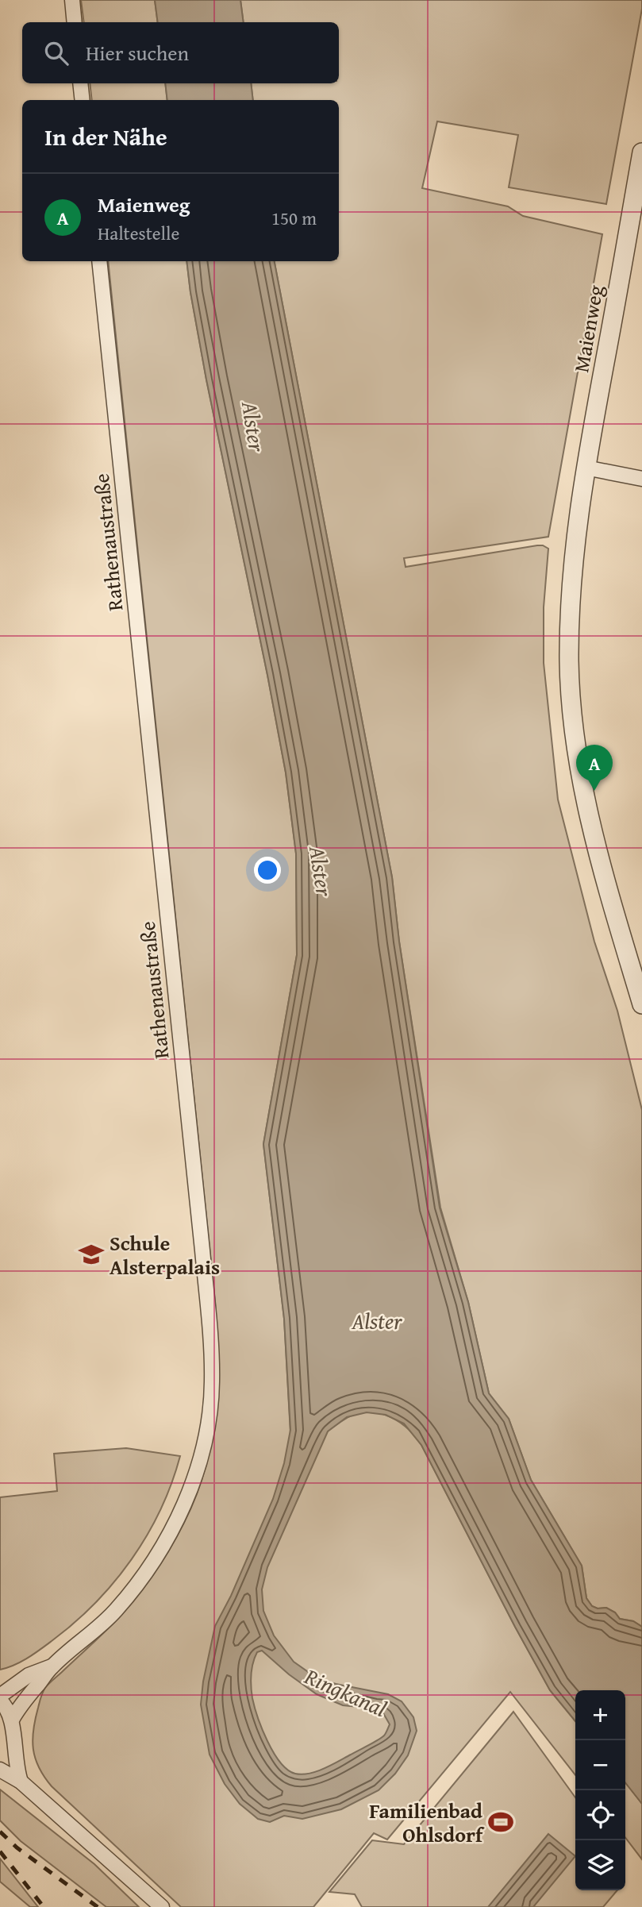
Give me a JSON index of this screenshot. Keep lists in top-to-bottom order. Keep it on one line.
{"streets":{"street":["Maienweg","Rathenaustraße"]},"water":["Alster","Ringkanal"],"places":{"school or university":["Schule Alsterpalais"],"sports":["Familienbad Ohlsdorf"]},"page":{"search":"Hier suchen","heading":"In der Nähe","list":[{"mark":"A","name":"Maienweg","note":"Haltestelle","value":"150 m"}],"pins":"A","map_buttons":["+","−"]}}
